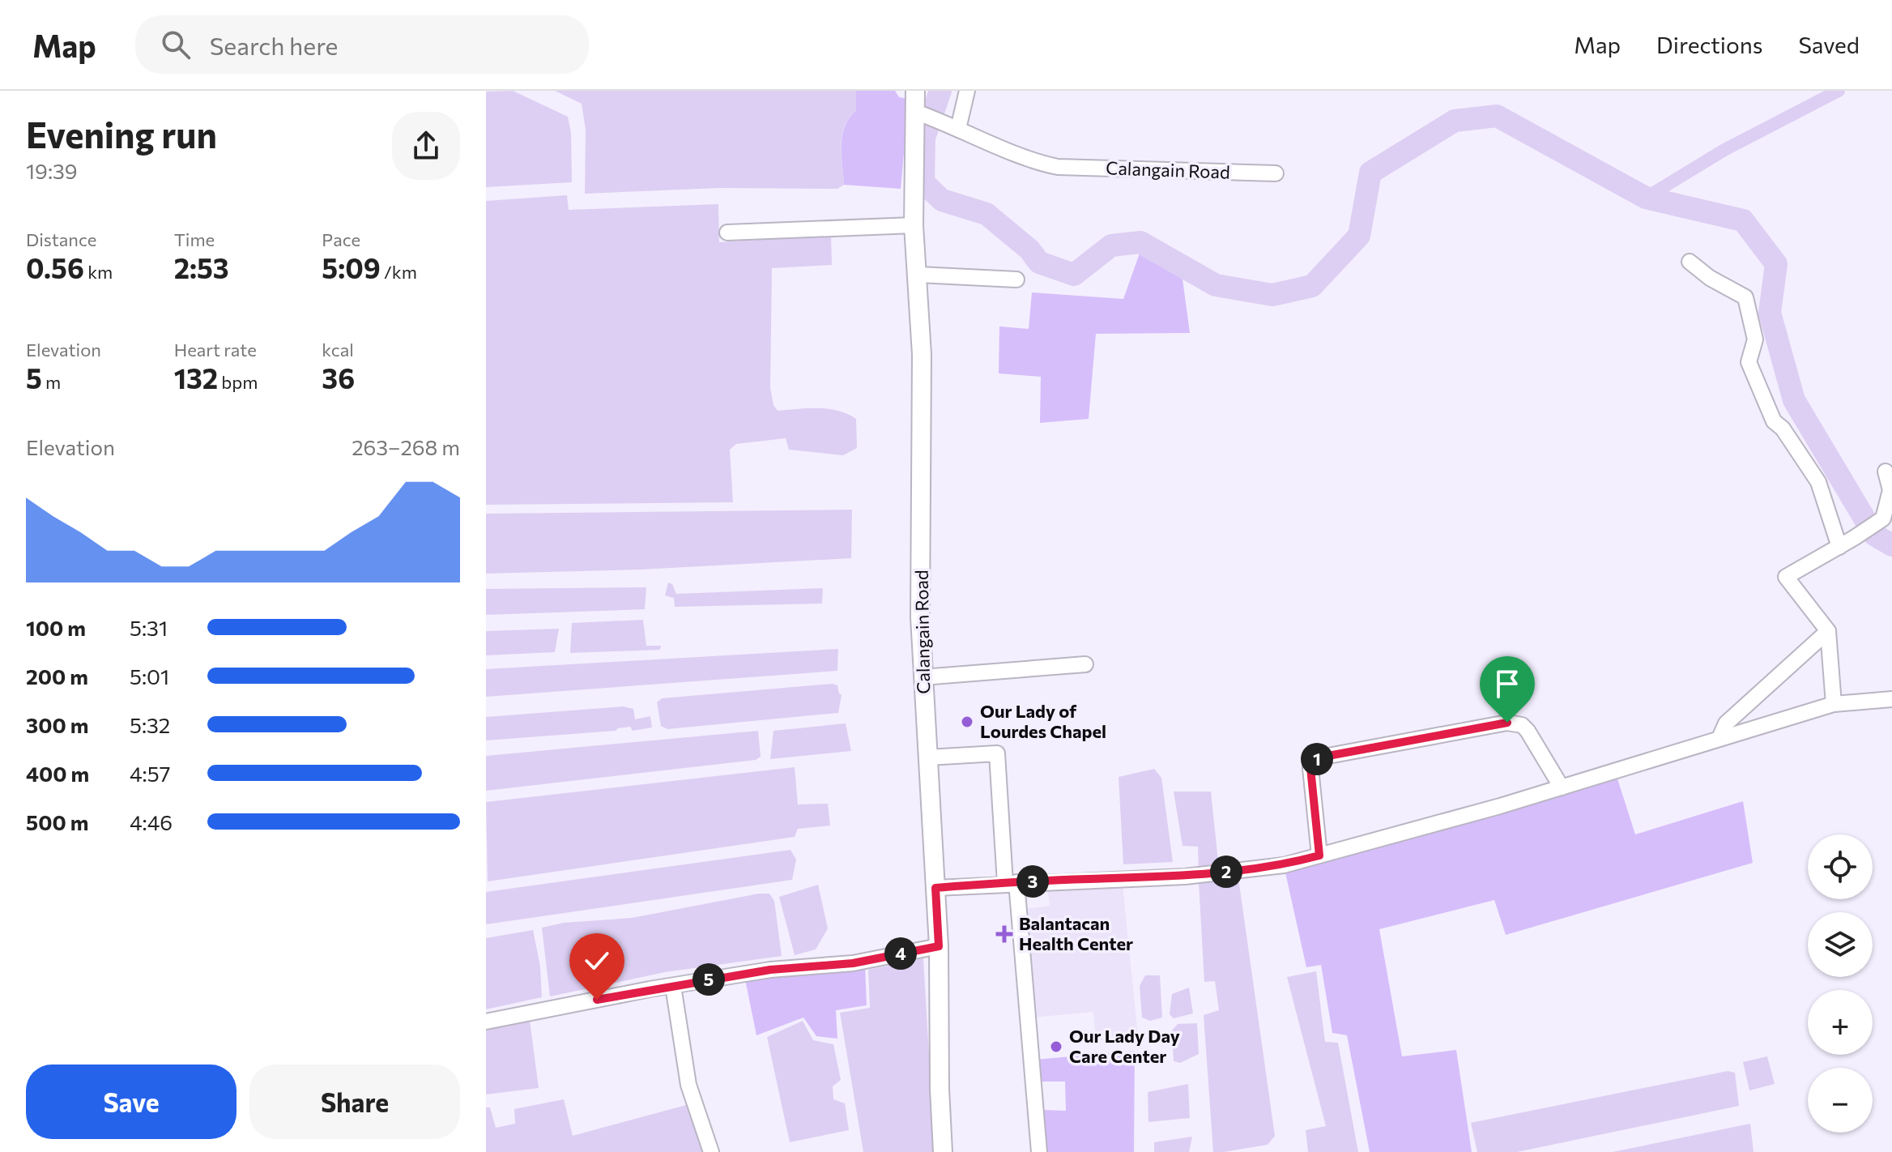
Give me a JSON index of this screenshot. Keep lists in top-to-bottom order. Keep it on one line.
{"streets":{"street":["Calangain Road"]},"places":{"other":["Our Lady of Lourdes Chapel","Our Lady Day Care Center"],"health":["Balantacan Health Center"]},"page":{"header":"Map","search":"Search here","nav":["Map","Directions","Saved"],"heading":["Evening run","19:39"],"stats":[["Distance","0.56 km"],["Time","2:53"],["Pace","5:09 /km"],["Elevation","5 m"],["Heart rate","132 bpm"],["kcal","36"]],"chart":["Elevation","263–268 m"],"list":[{"name":"100 m","note":"5:31"},{"name":"200 m","note":"5:01"},{"name":"300 m","note":"5:32"},{"name":"400 m","note":"4:57"},{"name":"500 m","note":"4:46"}],"pins":["1","2","3","4","5"],"map_buttons":["+","−"],"buttons":["Save","Share"]}}
